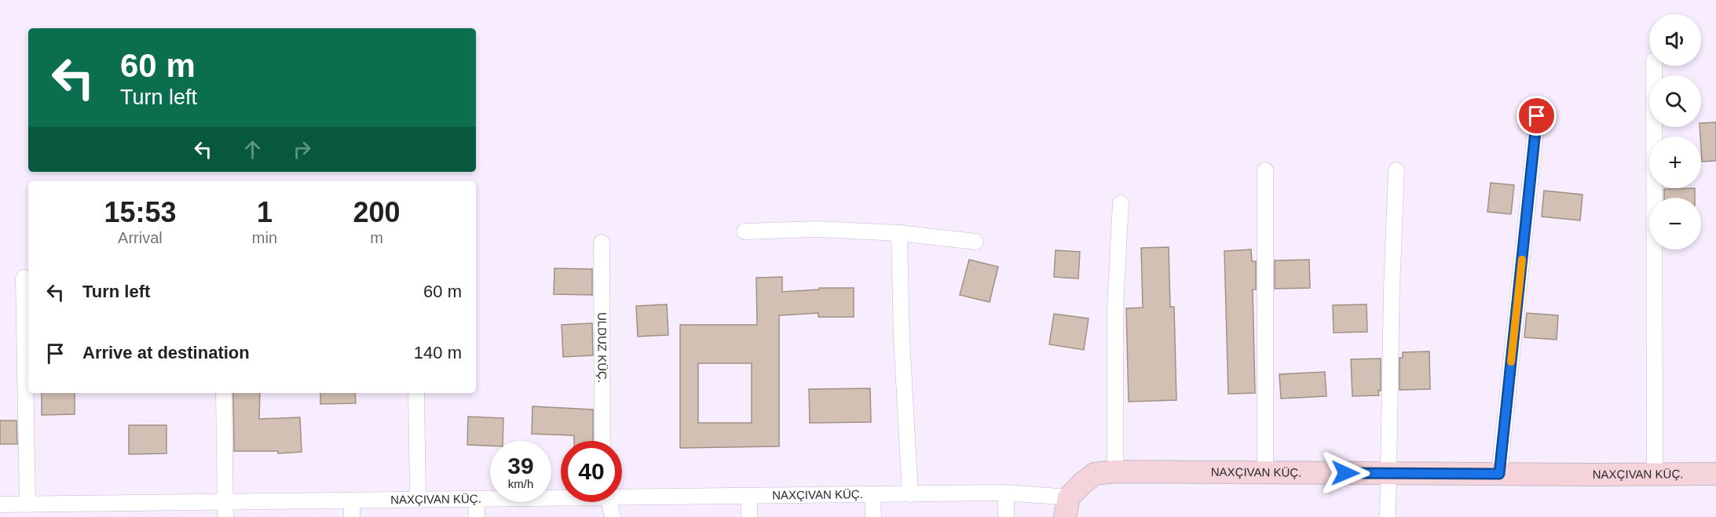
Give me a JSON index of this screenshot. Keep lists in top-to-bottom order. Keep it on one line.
{"streets":{"street":["ULDUZ KÜÇ."]},"page":{"map_buttons":["+","−"],"turn":["60 m","Turn left"],"eta":["15:53","Arrival","1","min","200","m"],"list":[{"name":"Turn left","value":"60 m"},{"name":"Arrive at destination","value":"140 m"}],"speed":"39 km/h","limit":"40"}}
